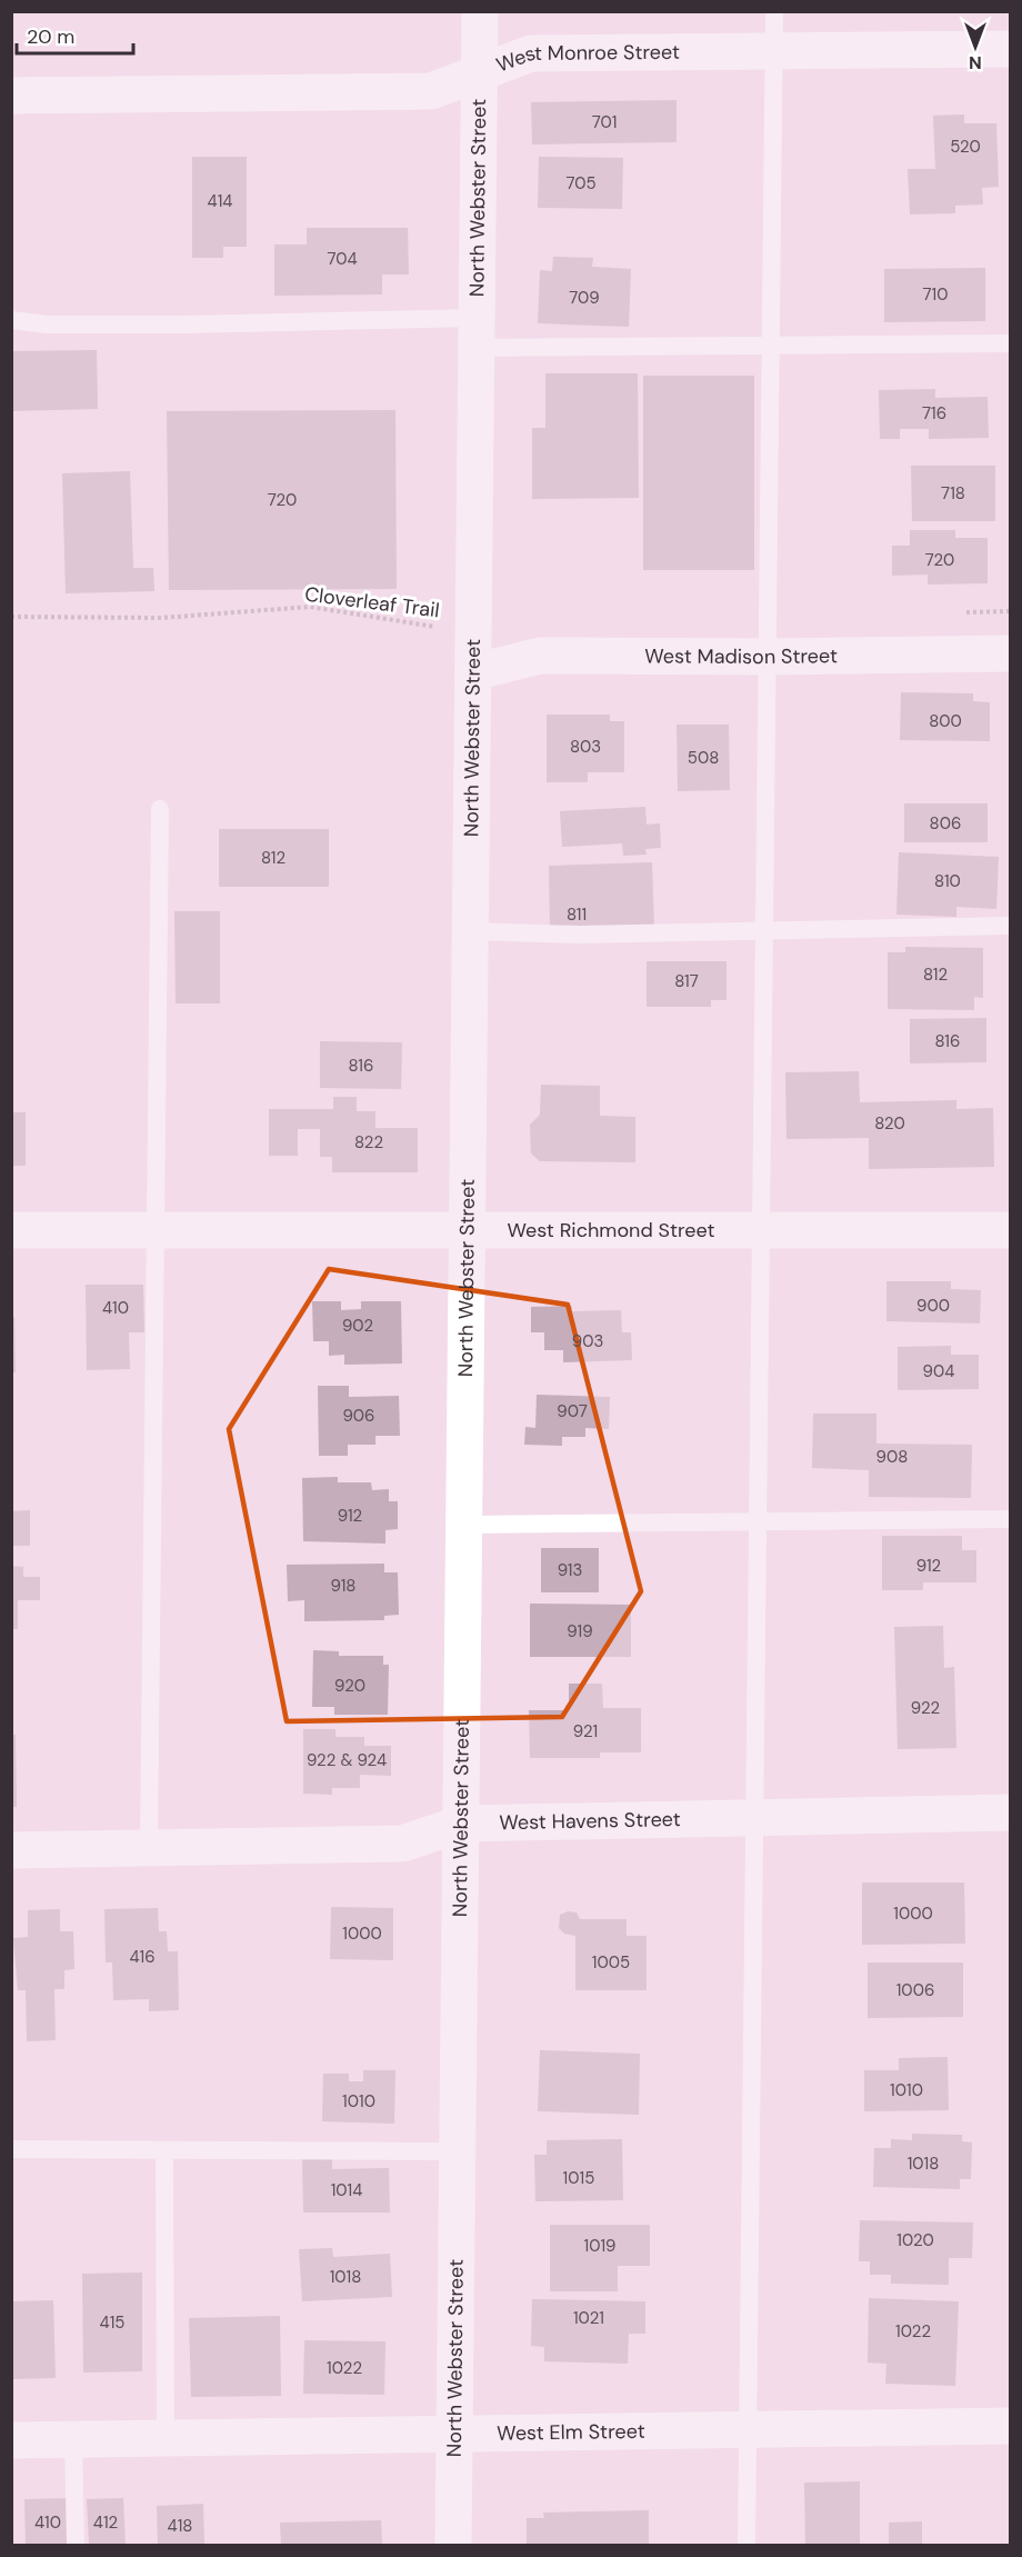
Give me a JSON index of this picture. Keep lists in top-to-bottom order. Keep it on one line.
{"streets":{"street":["West Monroe Street","North Webster Street","West Madison Street","West Richmond Street","West Havens Street","West Elm Street"],"path":["Cloverleaf Trail"]},"crossings":[["West Monroe Street","North Webster Street"],["North Webster Street","Cloverleaf Trail"],["North Webster Street","West Madison Street"],["North Webster Street","West Richmond Street"],["North Webster Street","West Havens Street"],["North Webster Street","West Elm Street"]],"house_numbers":["701","520","705","414","704","710","709","716","718","720","720","800","803","508","806","812","810","811","812","817","816","816","820","822","900","410","902","903","904","907","906","908","912","912","913","918","919","920","922","921","922 & 924","1000","1000","416","1005","1006","1010","1010","1018","1015","1014","1020","1019","1018","1021","415","1022","1022","410","412","418"],"scale_bar":"20 m","north":"bottom"}
